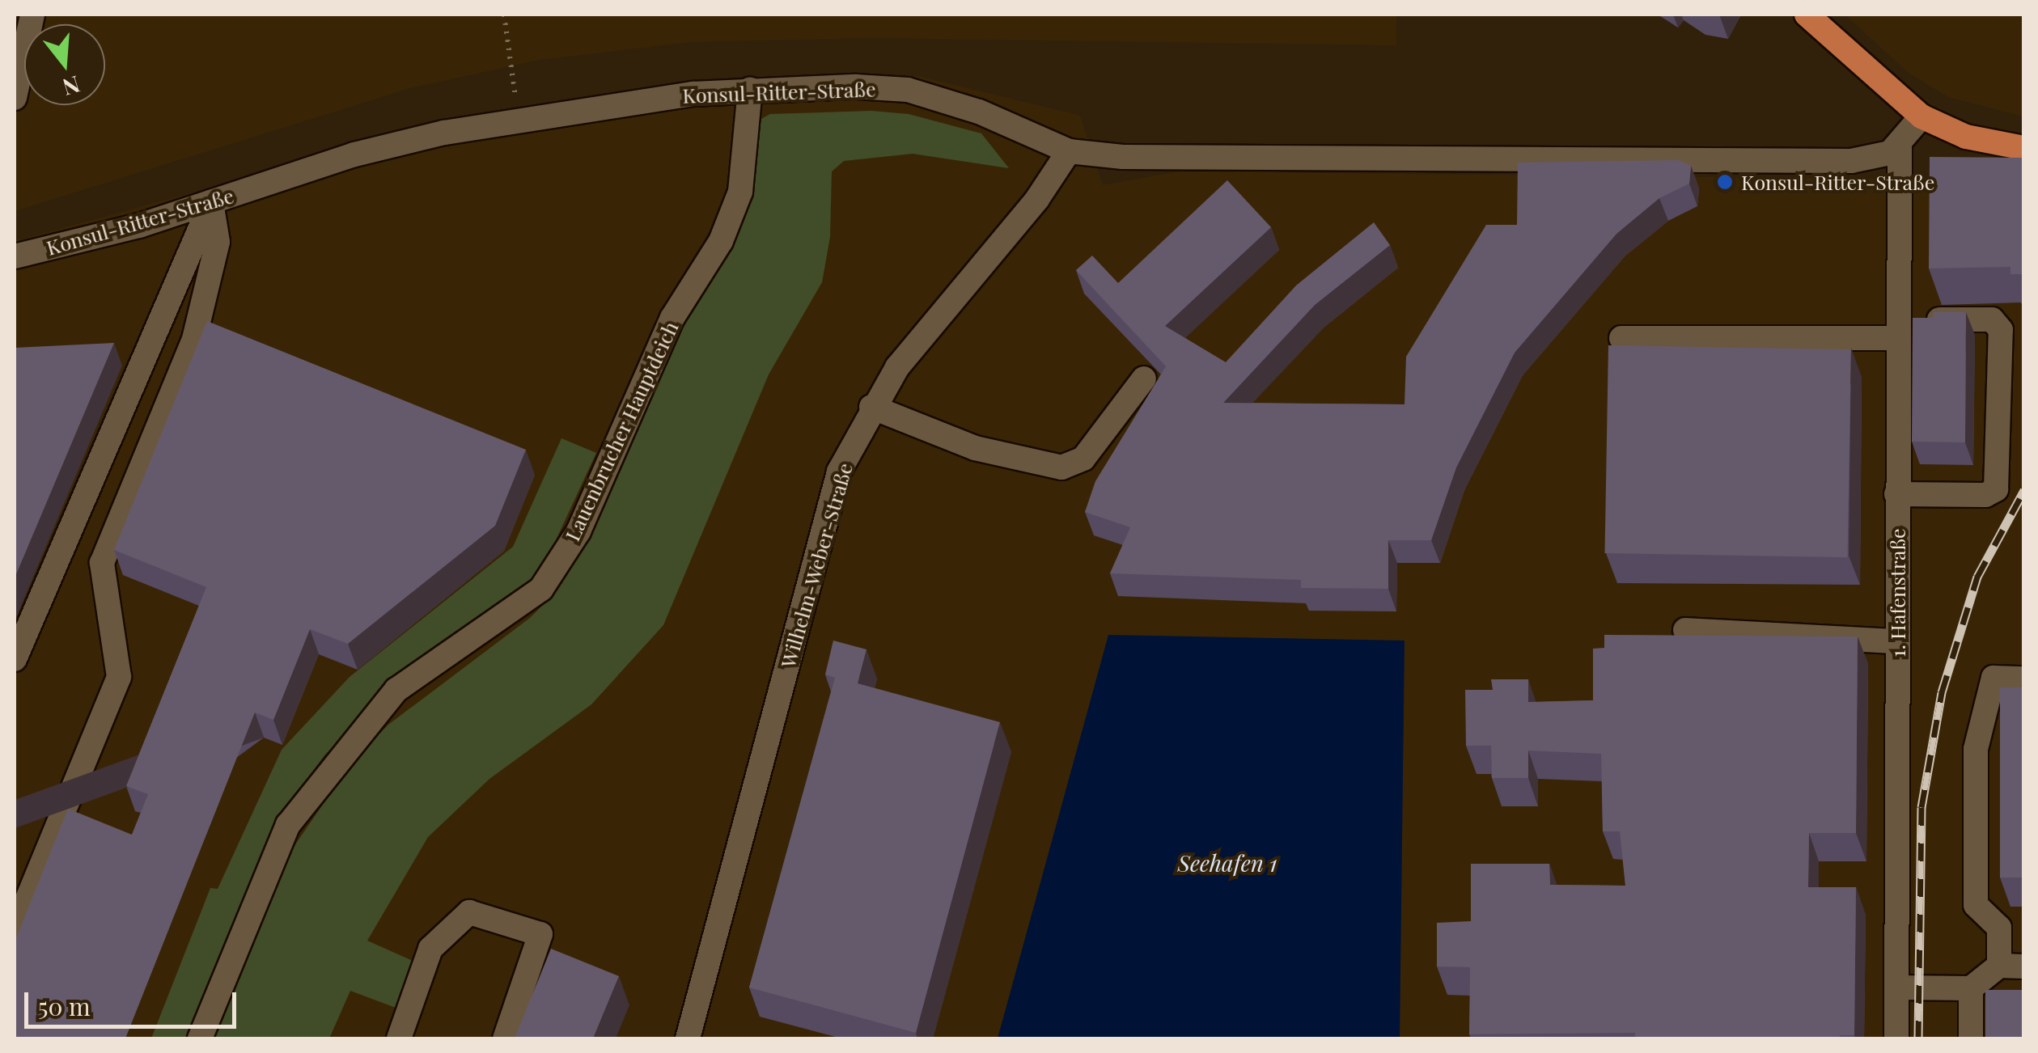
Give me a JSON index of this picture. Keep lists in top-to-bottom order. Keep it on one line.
{"streets":{"street":["Konsul-Ritter-Straße","Lauenbrucher Hauptdeich","Wilhelm-Weber-Straße","1. Hafenstraße"]},"crossings":[["Konsul-Ritter-Straße","Lauenbrucher Hauptdeich"],["Konsul-Ritter-Straße","Wilhelm-Weber-Straße"],["Konsul-Ritter-Straße","1. Hafenstraße"]],"water":["Seehafen 1"],"places":["Konsul-Ritter-Straße"],"scale_bar":"50 m","north":"bottom"}
